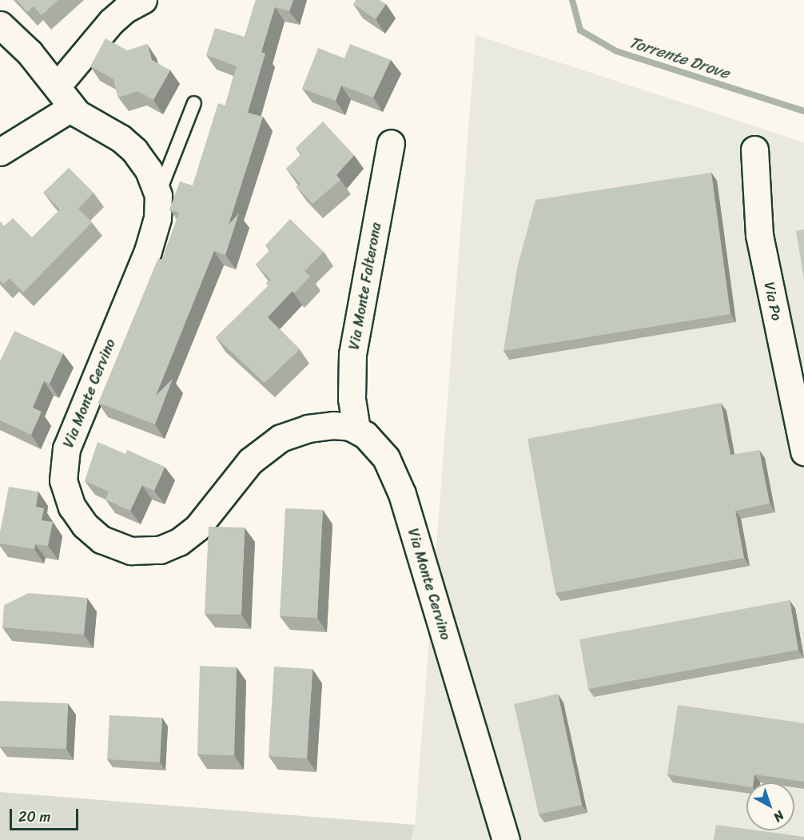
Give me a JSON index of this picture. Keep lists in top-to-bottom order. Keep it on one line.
{"streets":{"street":["Via Monte Falterona","Via Po","Via Monte Cervino"]},"crossings":[["Via Monte Falterona","Via Monte Cervino"]],"water":["Torrente Drove"],"scale_bar":"20 m","north":"bottom right"}
